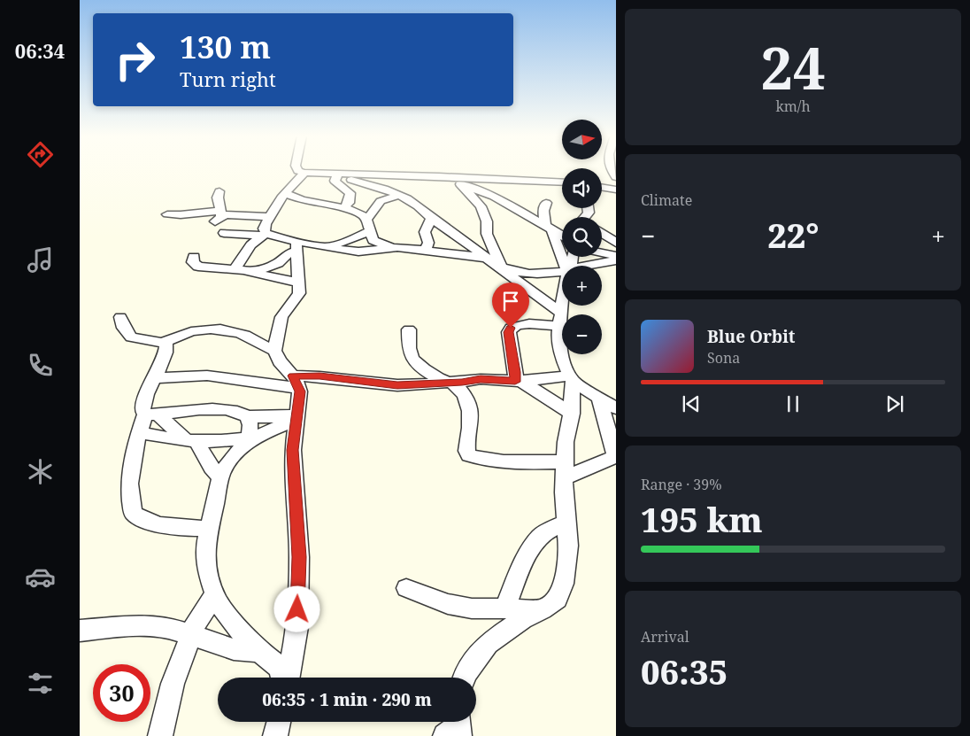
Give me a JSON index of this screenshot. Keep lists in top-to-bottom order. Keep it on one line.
{"north":"right","page":{"tabs":"06:34","tile":[["24","km/h"],"Climate",["Range · 39%","195 km"],["Arrival","06:35"]],"turn":["130 m","Turn right"],"map_buttons":["+","−"],"heat":["−","22°","+"],"song":["Blue Orbit","Sona"],"limit":"30","trip":"06:35 · 1 min · 290 m"}}
